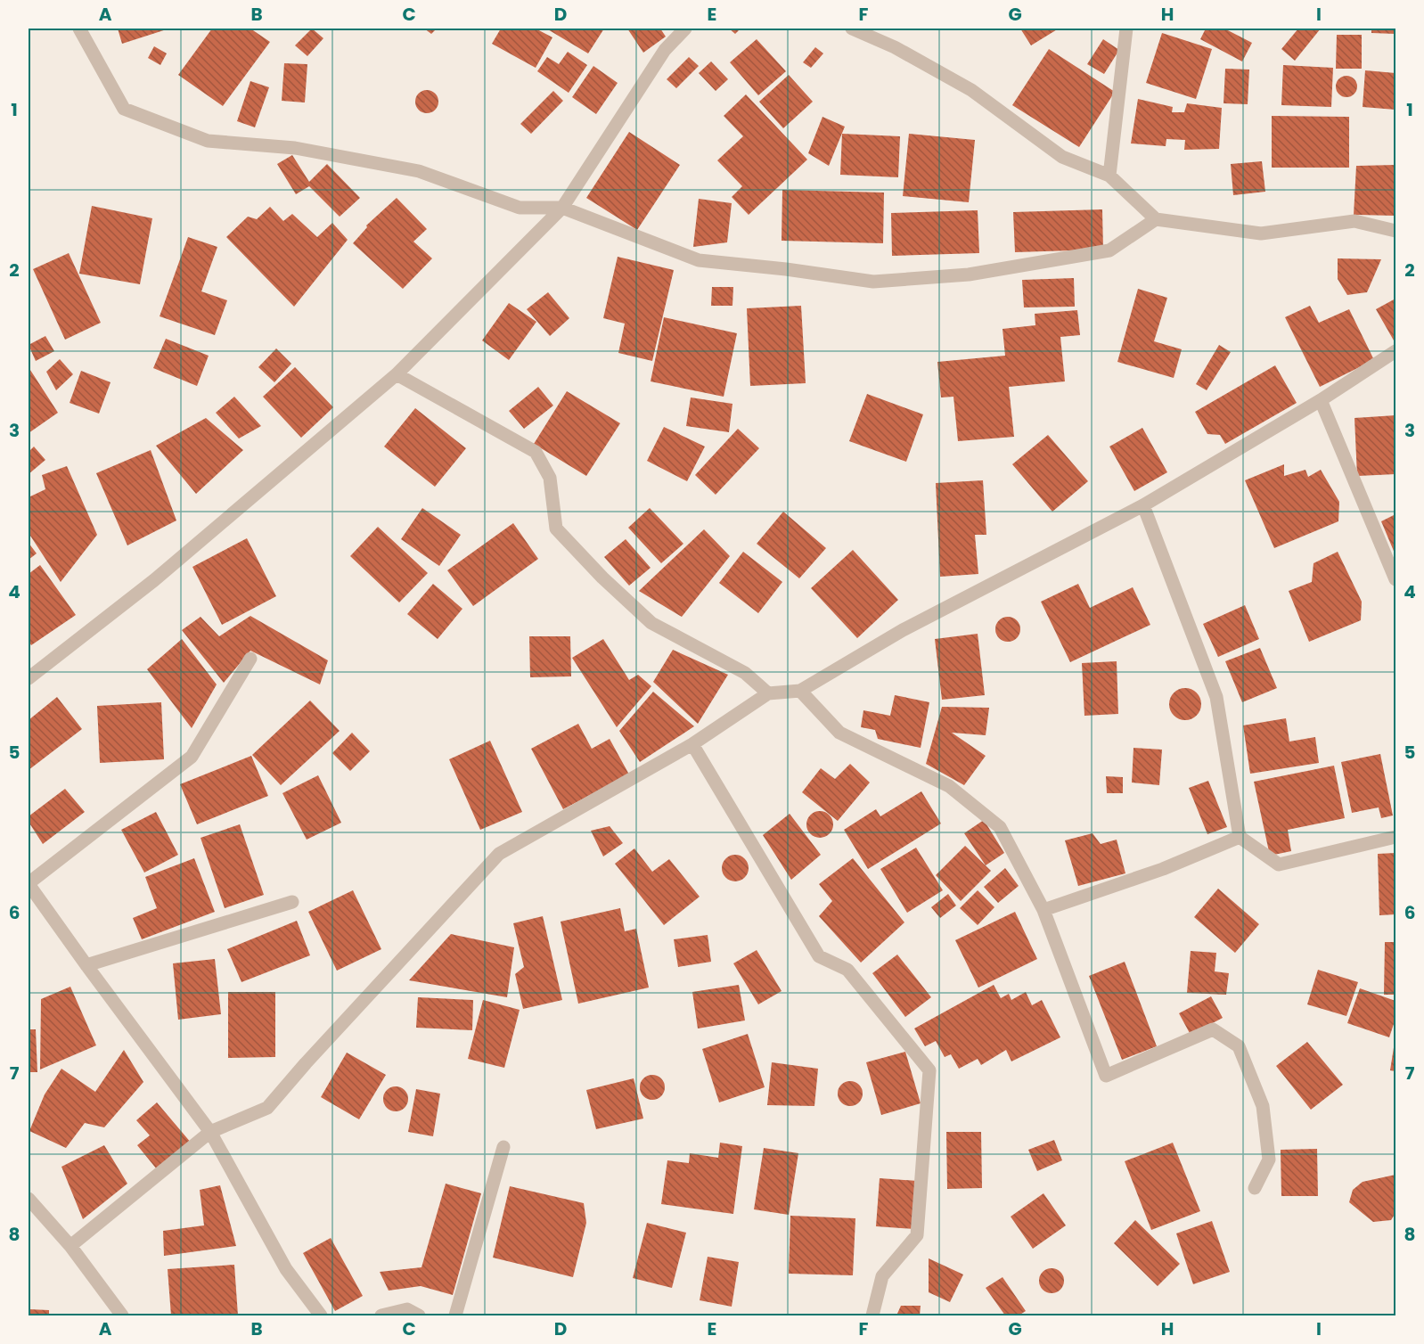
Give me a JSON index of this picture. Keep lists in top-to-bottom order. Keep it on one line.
{"grid":{"columns":["A","B","C","D","E","F","G","H","I"],"rows":["1","2","3","4","5","6","7","8"]}}
